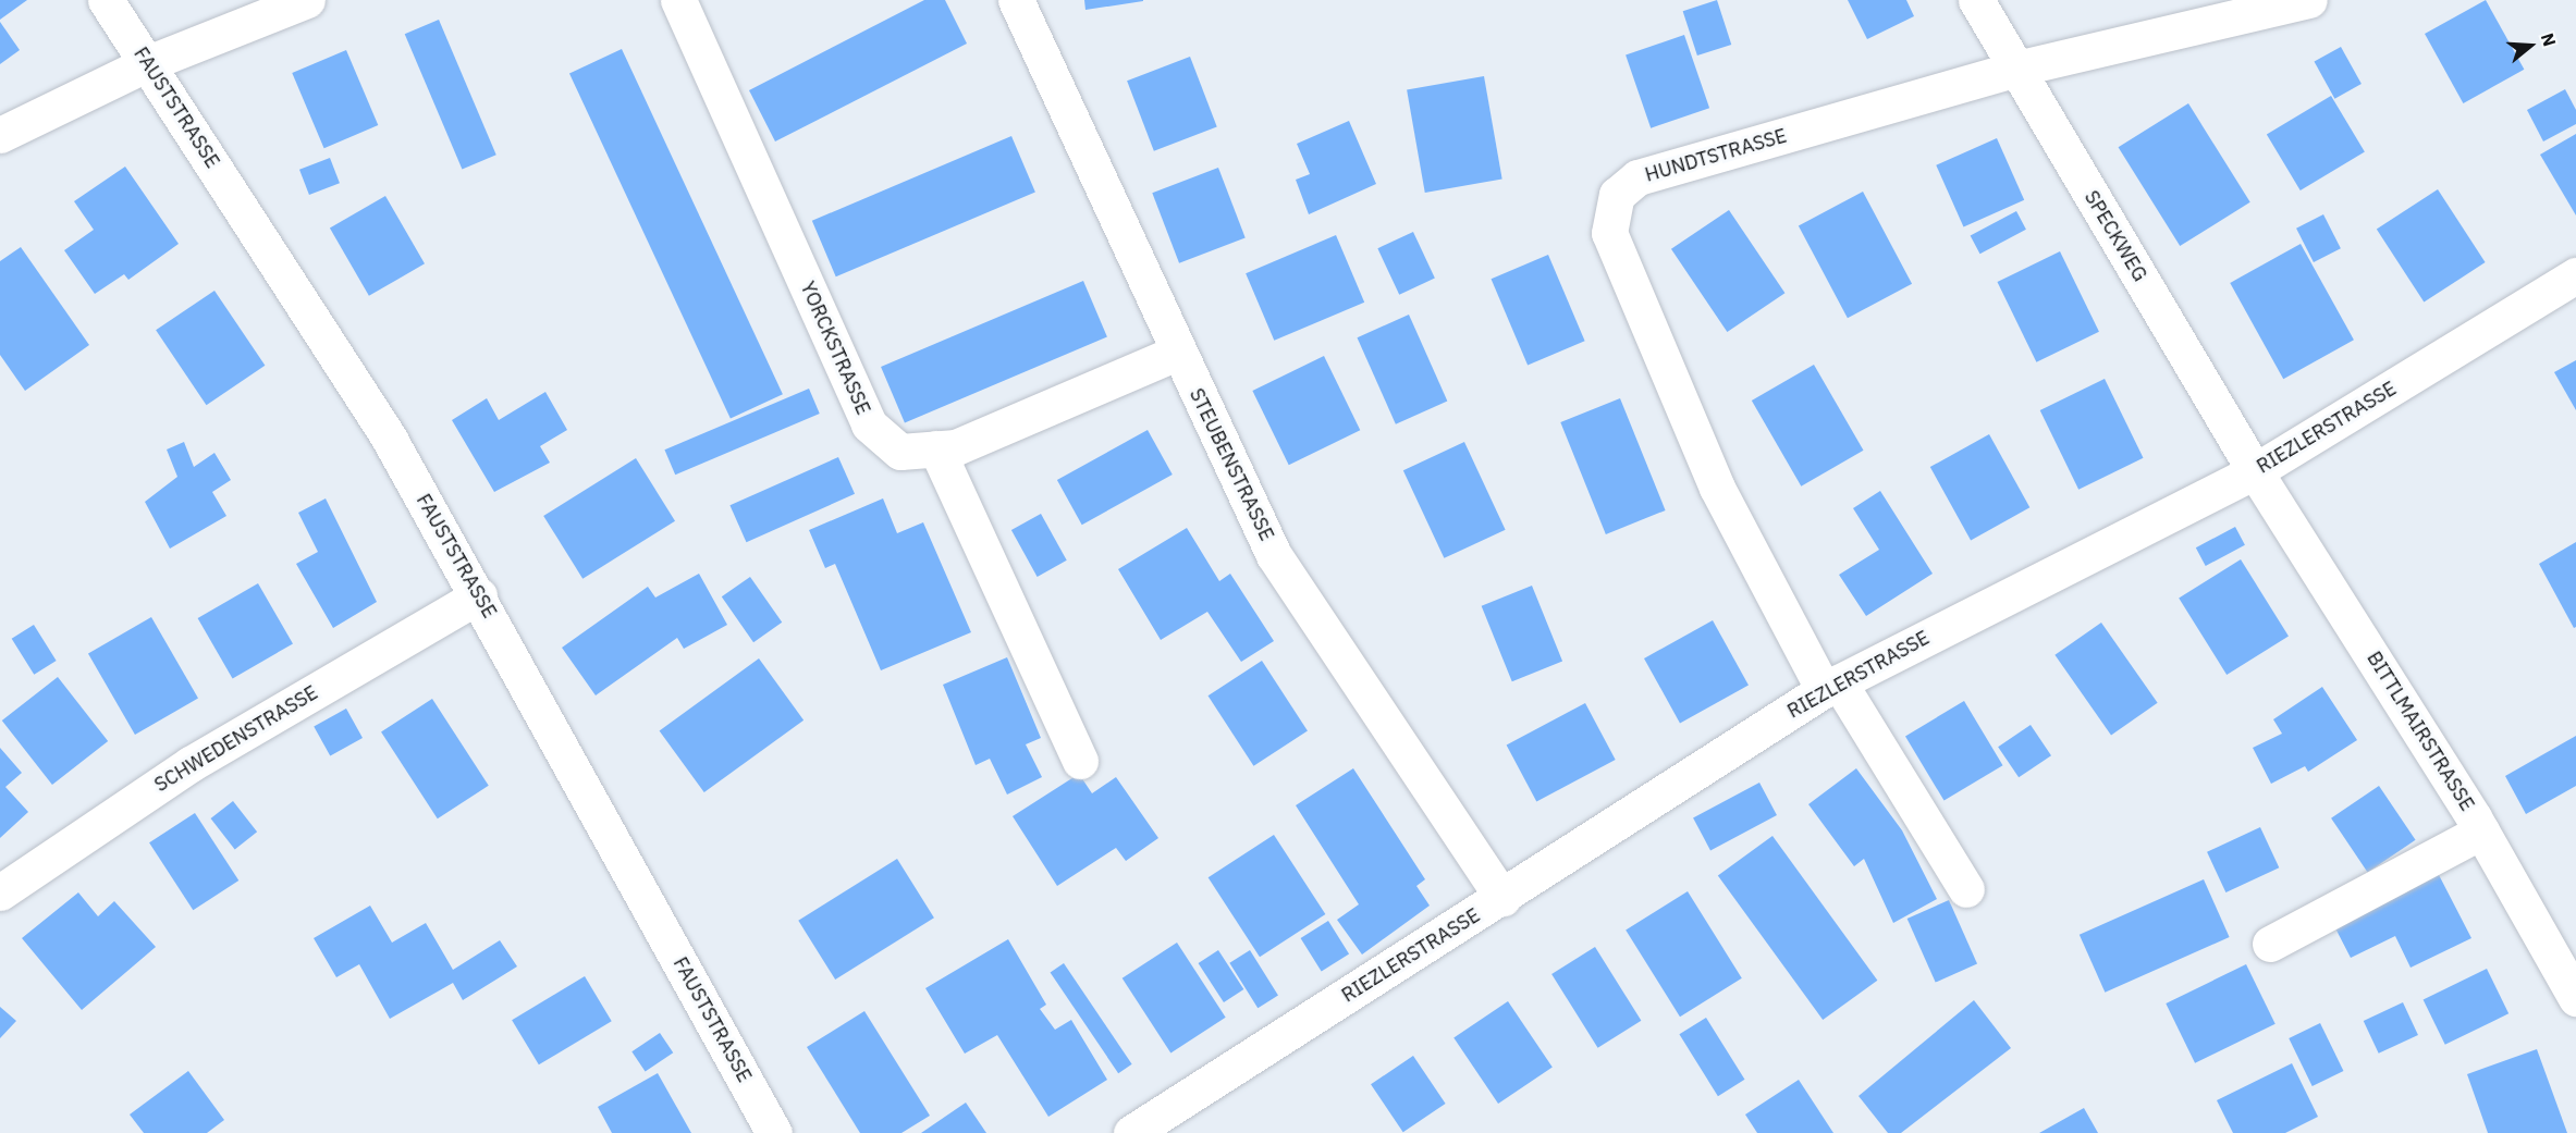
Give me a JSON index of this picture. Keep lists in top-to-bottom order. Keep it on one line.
{"streets":{"street":["FAUSTSTRASSE","HUNDTSTRASSE","SPECKWEG","YORCKSTRASSE","RIEZLERSTRASSE","STEUBENSTRASSE","BITTLMAIRSTRASSE","SCHWEDENSTRASSE"]},"crossings":[["FAUSTSTRASSE","SCHWEDENSTRASSE"],["HUNDTSTRASSE","SPECKWEG"],["HUNDTSTRASSE","RIEZLERSTRASSE"],["SPECKWEG","RIEZLERSTRASSE"],["SPECKWEG","BITTLMAIRSTRASSE"],["YORCKSTRASSE","STEUBENSTRASSE"],["RIEZLERSTRASSE","STEUBENSTRASSE"],["RIEZLERSTRASSE","BITTLMAIRSTRASSE"]],"north":"right"}
